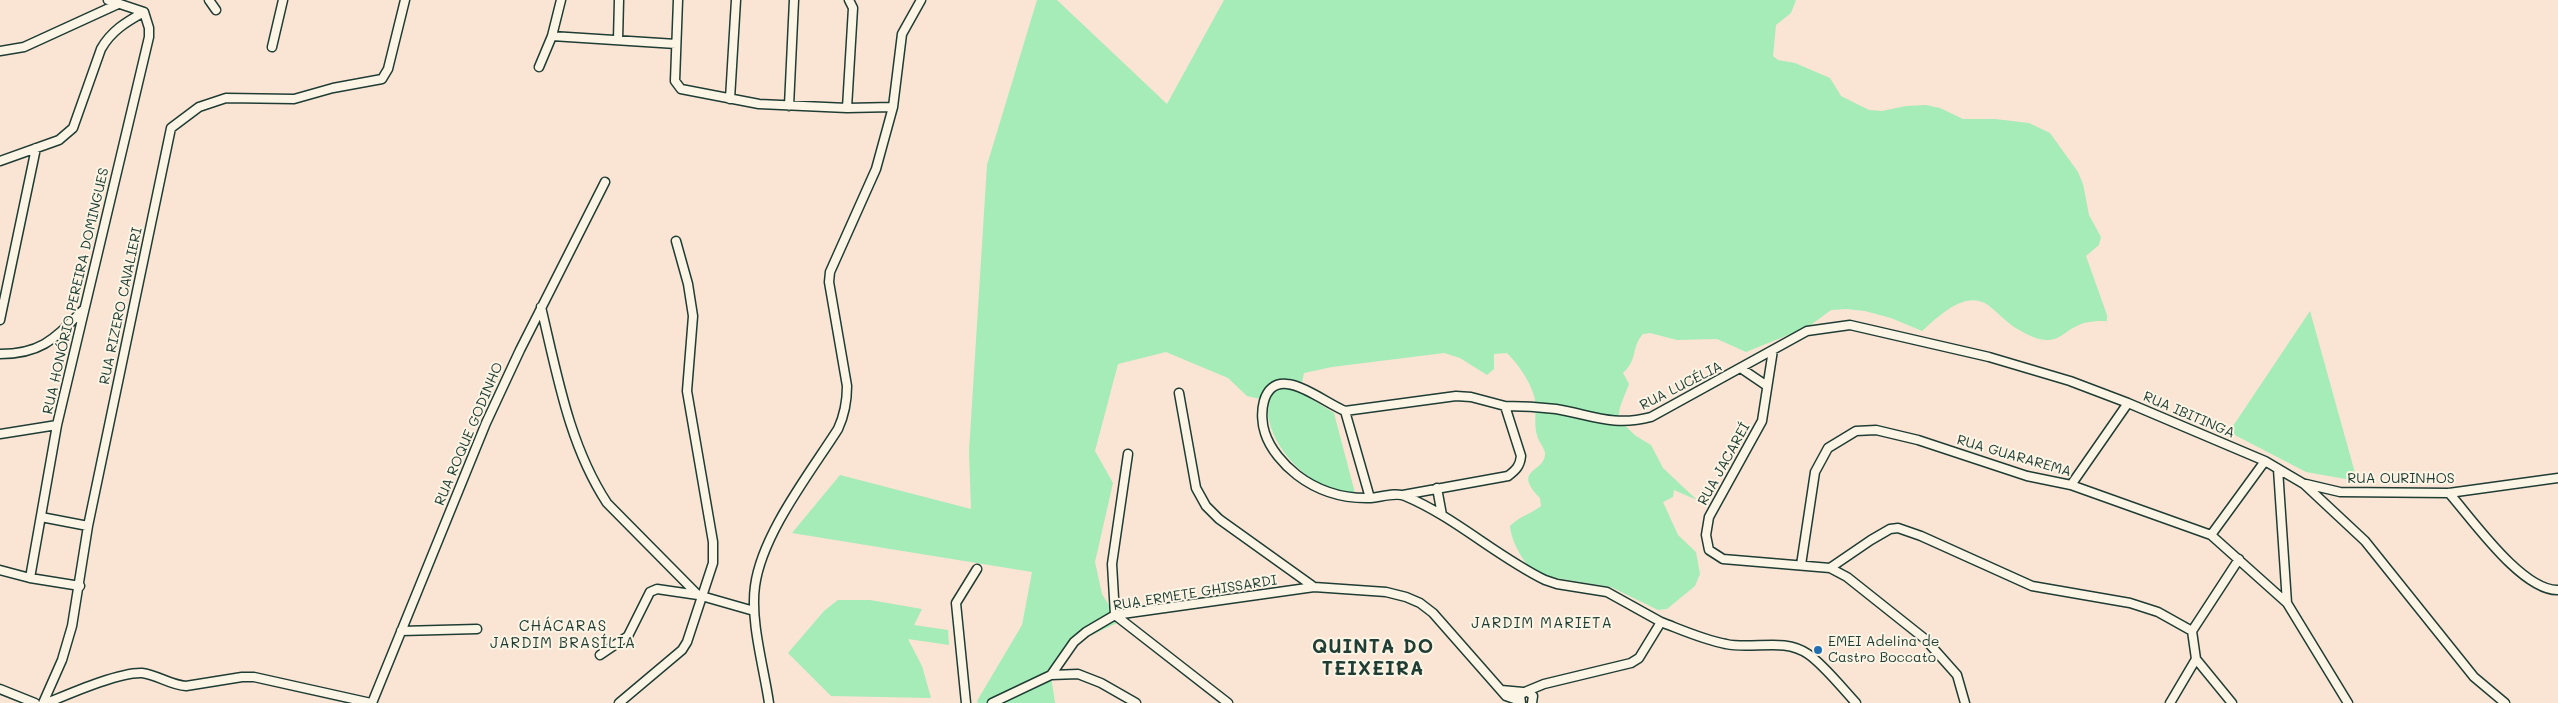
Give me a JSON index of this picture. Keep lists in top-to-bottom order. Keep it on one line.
{"streets":{"street":["RUA HONÓRIO PEREIRA DOMINGUES","RUA RIZERO CAVALIERI","RUA LUCÉLIA","RUA IBITINGA","RUA ROQUE GODINHO","RUA GUARAREMA","RUA JACAREÍ","RUA OURINHOS","RUA ERMETE GHISSARDI"]},"crossings":[["RUA LUCÉLIA","RUA IBITINGA"],["RUA LUCÉLIA","RUA JACAREÍ"],["RUA IBITINGA","RUA JACAREÍ"],["RUA IBITINGA","RUA OURINHOS"],["RUA GUARAREMA","RUA JACAREÍ"]],"districts":["JARDIM MARIETA","CHÁCARAS JARDIM BRASÍLIA","QUINTA DO TEIXEIRA"],"places":["EMEI Adelina de Castro Boccato"]}
